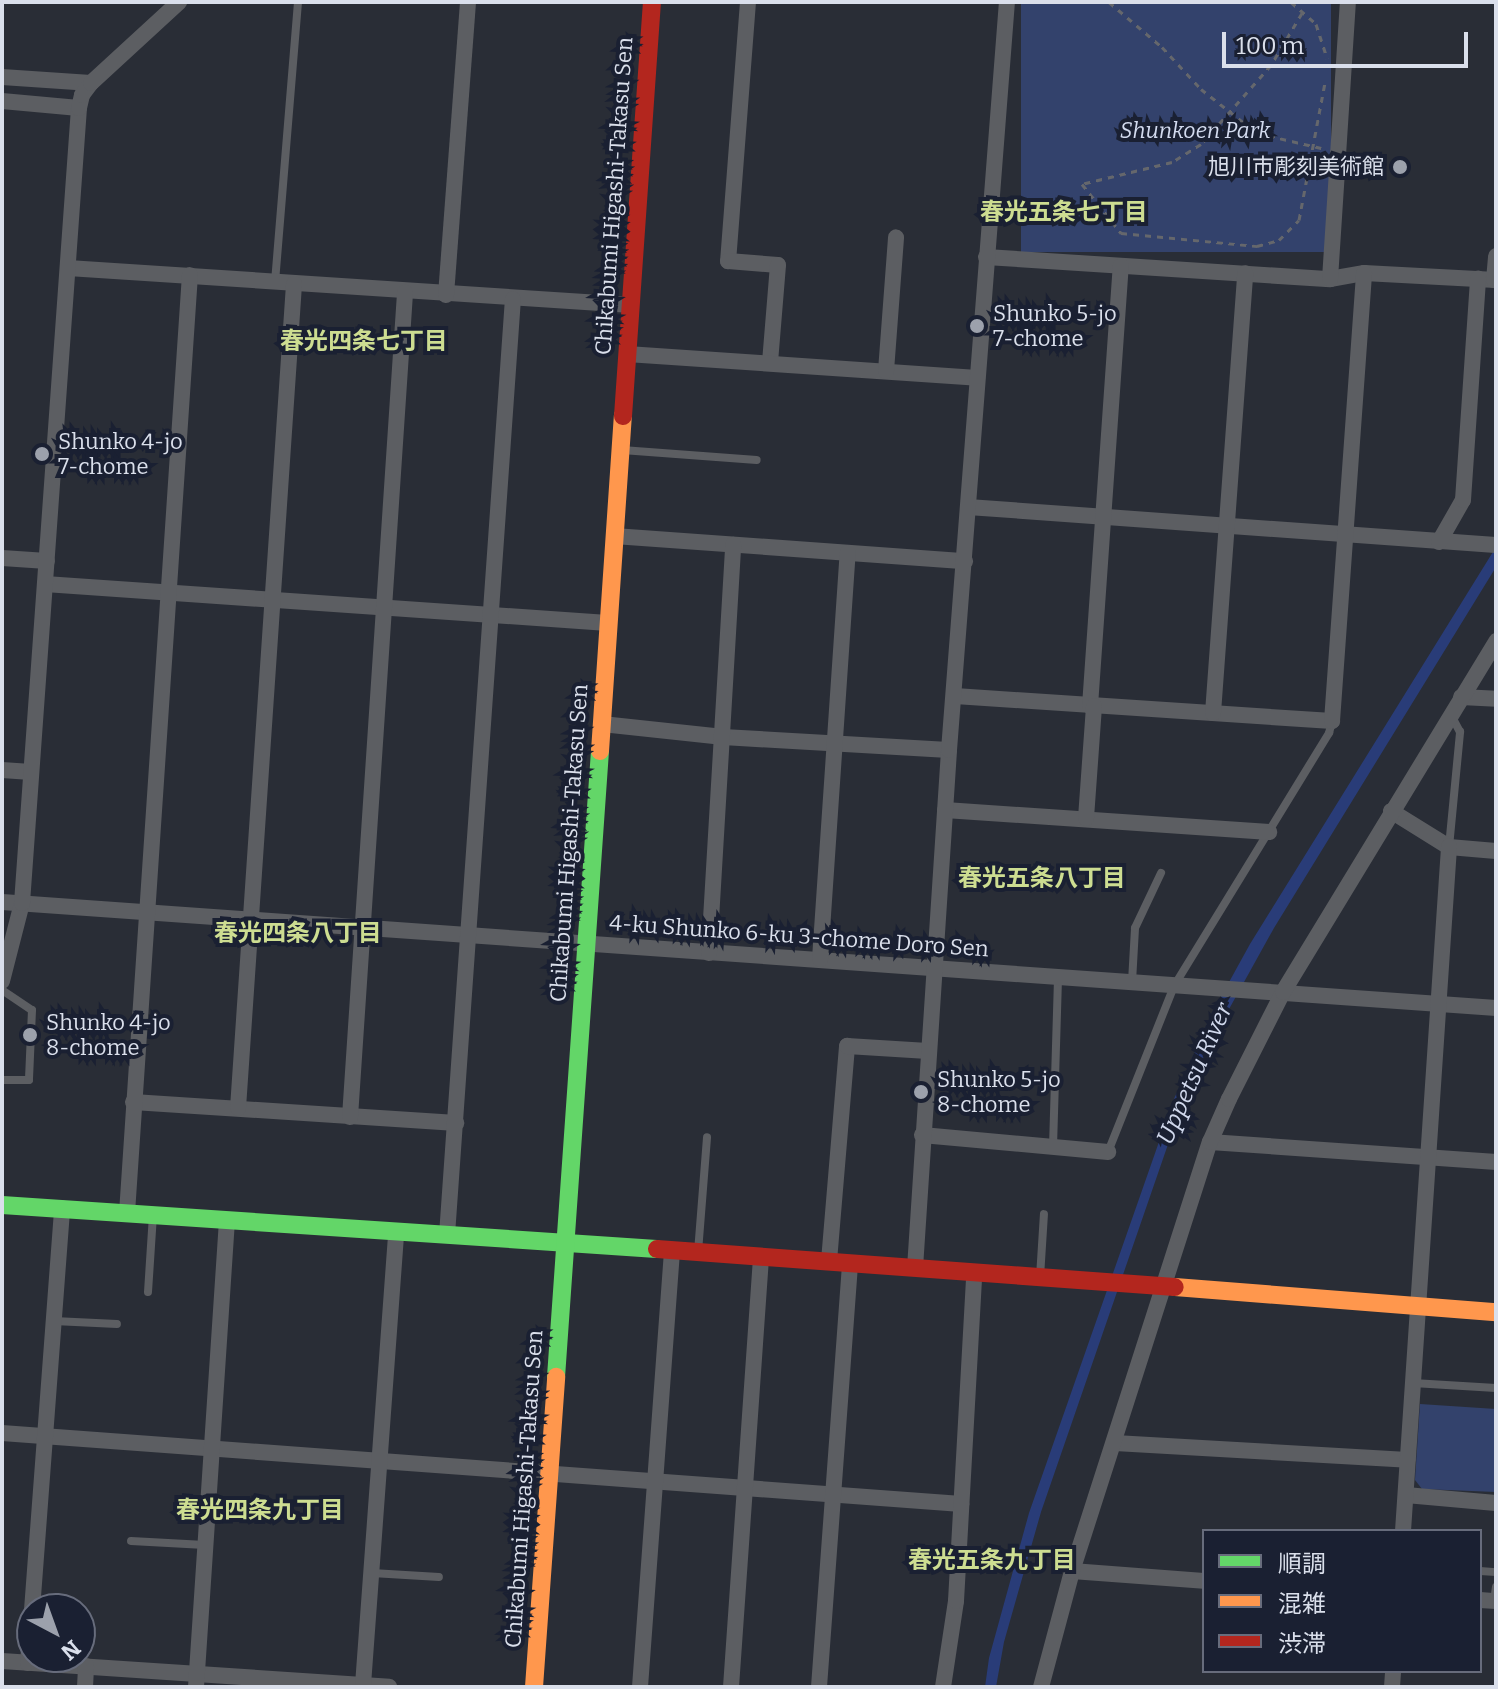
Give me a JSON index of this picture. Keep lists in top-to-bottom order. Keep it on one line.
{"streets":{"street":["Chikabumi Higashi-Takasu Sen","4-ku Shunko 6-ku 3-chome Doro Sen"]},"crossings":[["Chikabumi Higashi-Takasu Sen","4-ku Shunko 6-ku 3-chome Doro Sen"]],"districts":["春光五条七丁目","春光四条七丁目","春光五条八丁目","春光四条八丁目","春光四条九丁目","春光五条九丁目"],"water":["Uppetsu River"],"parks":["Shunkoen Park"],"places":["旭川市彫刻美術館","Shunko 5-jo 7-chome","Shunko 4-jo 7-chome","Shunko 4-jo 8-chome","Shunko 5-jo 8-chome"],"legend":["順調","混雑","渋滞"],"scale_bar":"100 m","north":"bottom right"}
